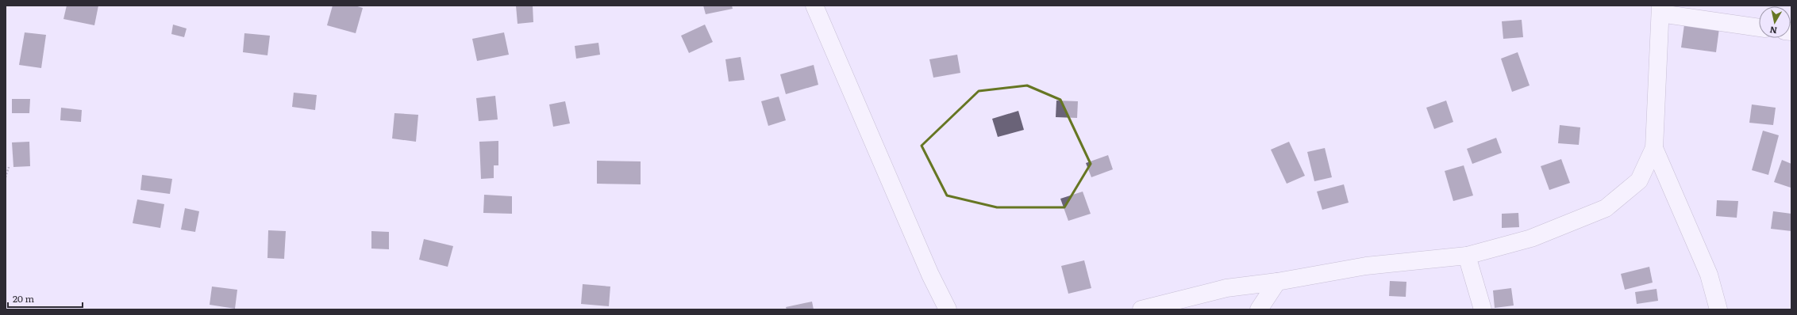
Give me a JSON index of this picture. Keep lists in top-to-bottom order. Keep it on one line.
{"scale_bar":"20 m","north":"bottom"}
